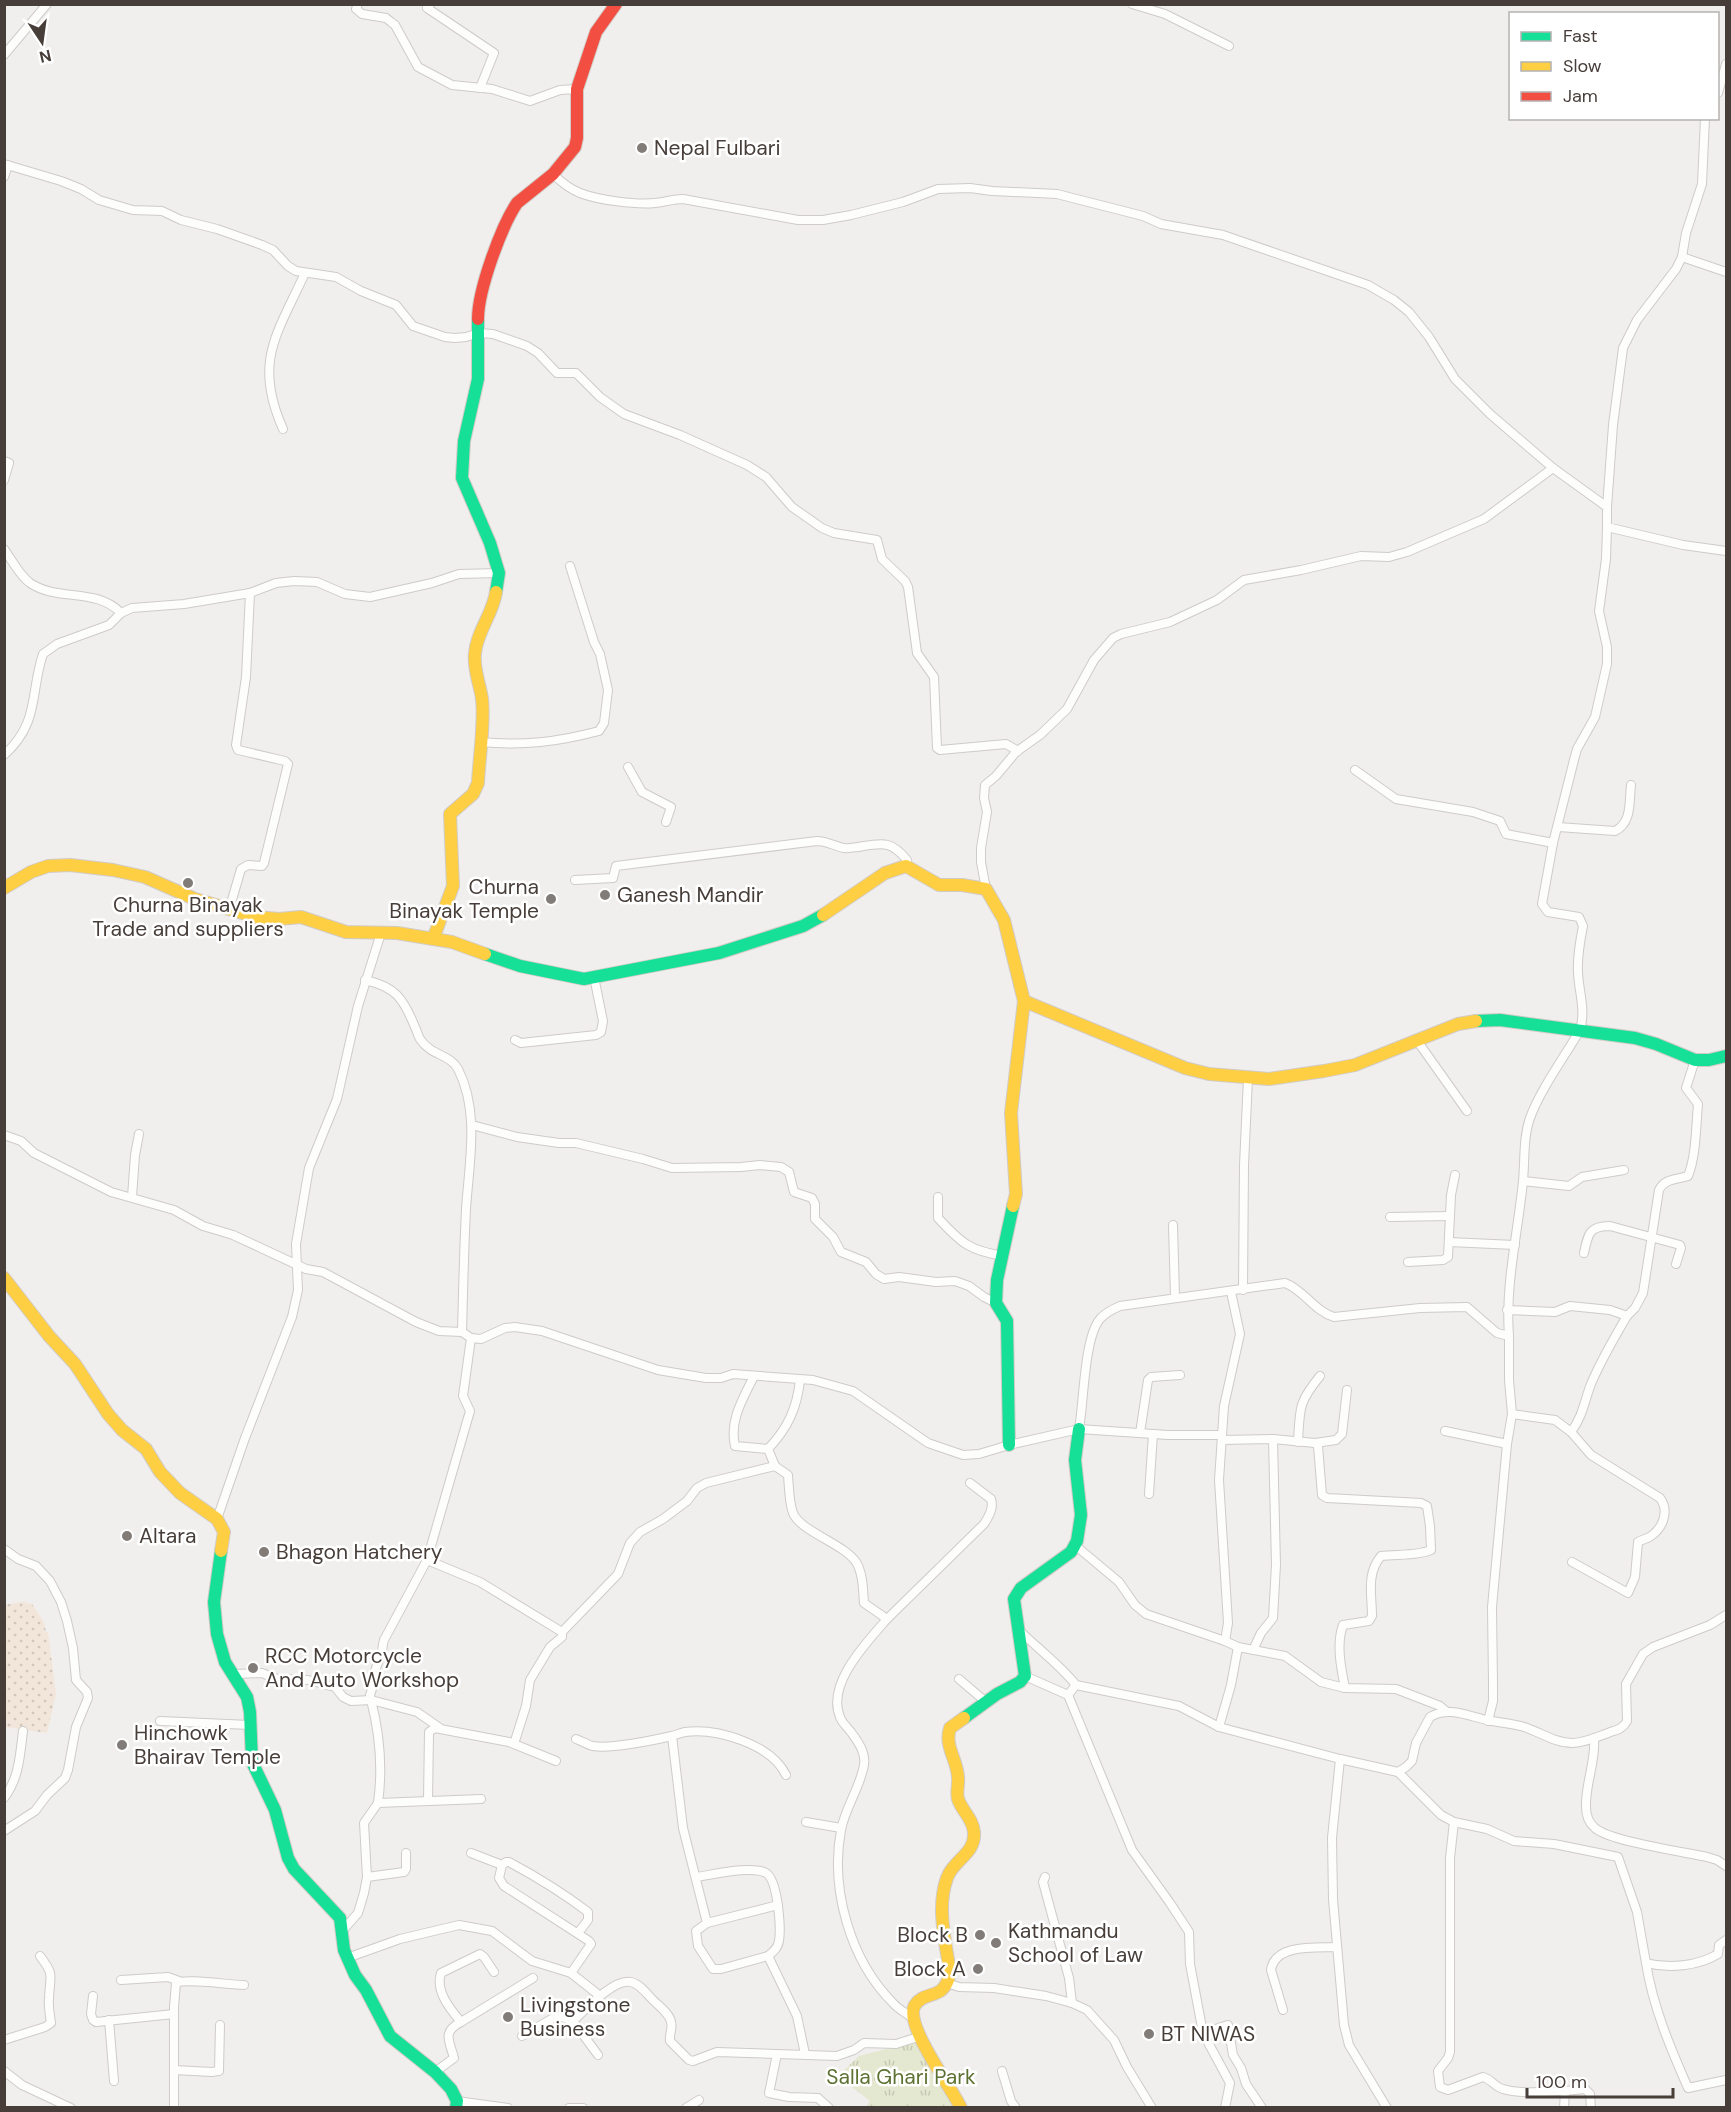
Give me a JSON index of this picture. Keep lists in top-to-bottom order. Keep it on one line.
{"parks":["Salla Ghari Park"],"places":["Nepal Fulbari","Churna Binayak Trade and suppliers","Ganesh Mandir","Churna Binayak Temple","Altara","Bhagon Hatchery","RCC Motorcycle And Auto Workshop","Hinchowk Bhairav Temple","Block B","Kathmandu School of Law","Block A","Livingstone Business","BT NIWAS"],"legend":["Fast","Slow","Jam"],"scale_bar":"100 m","north":"bottom"}
